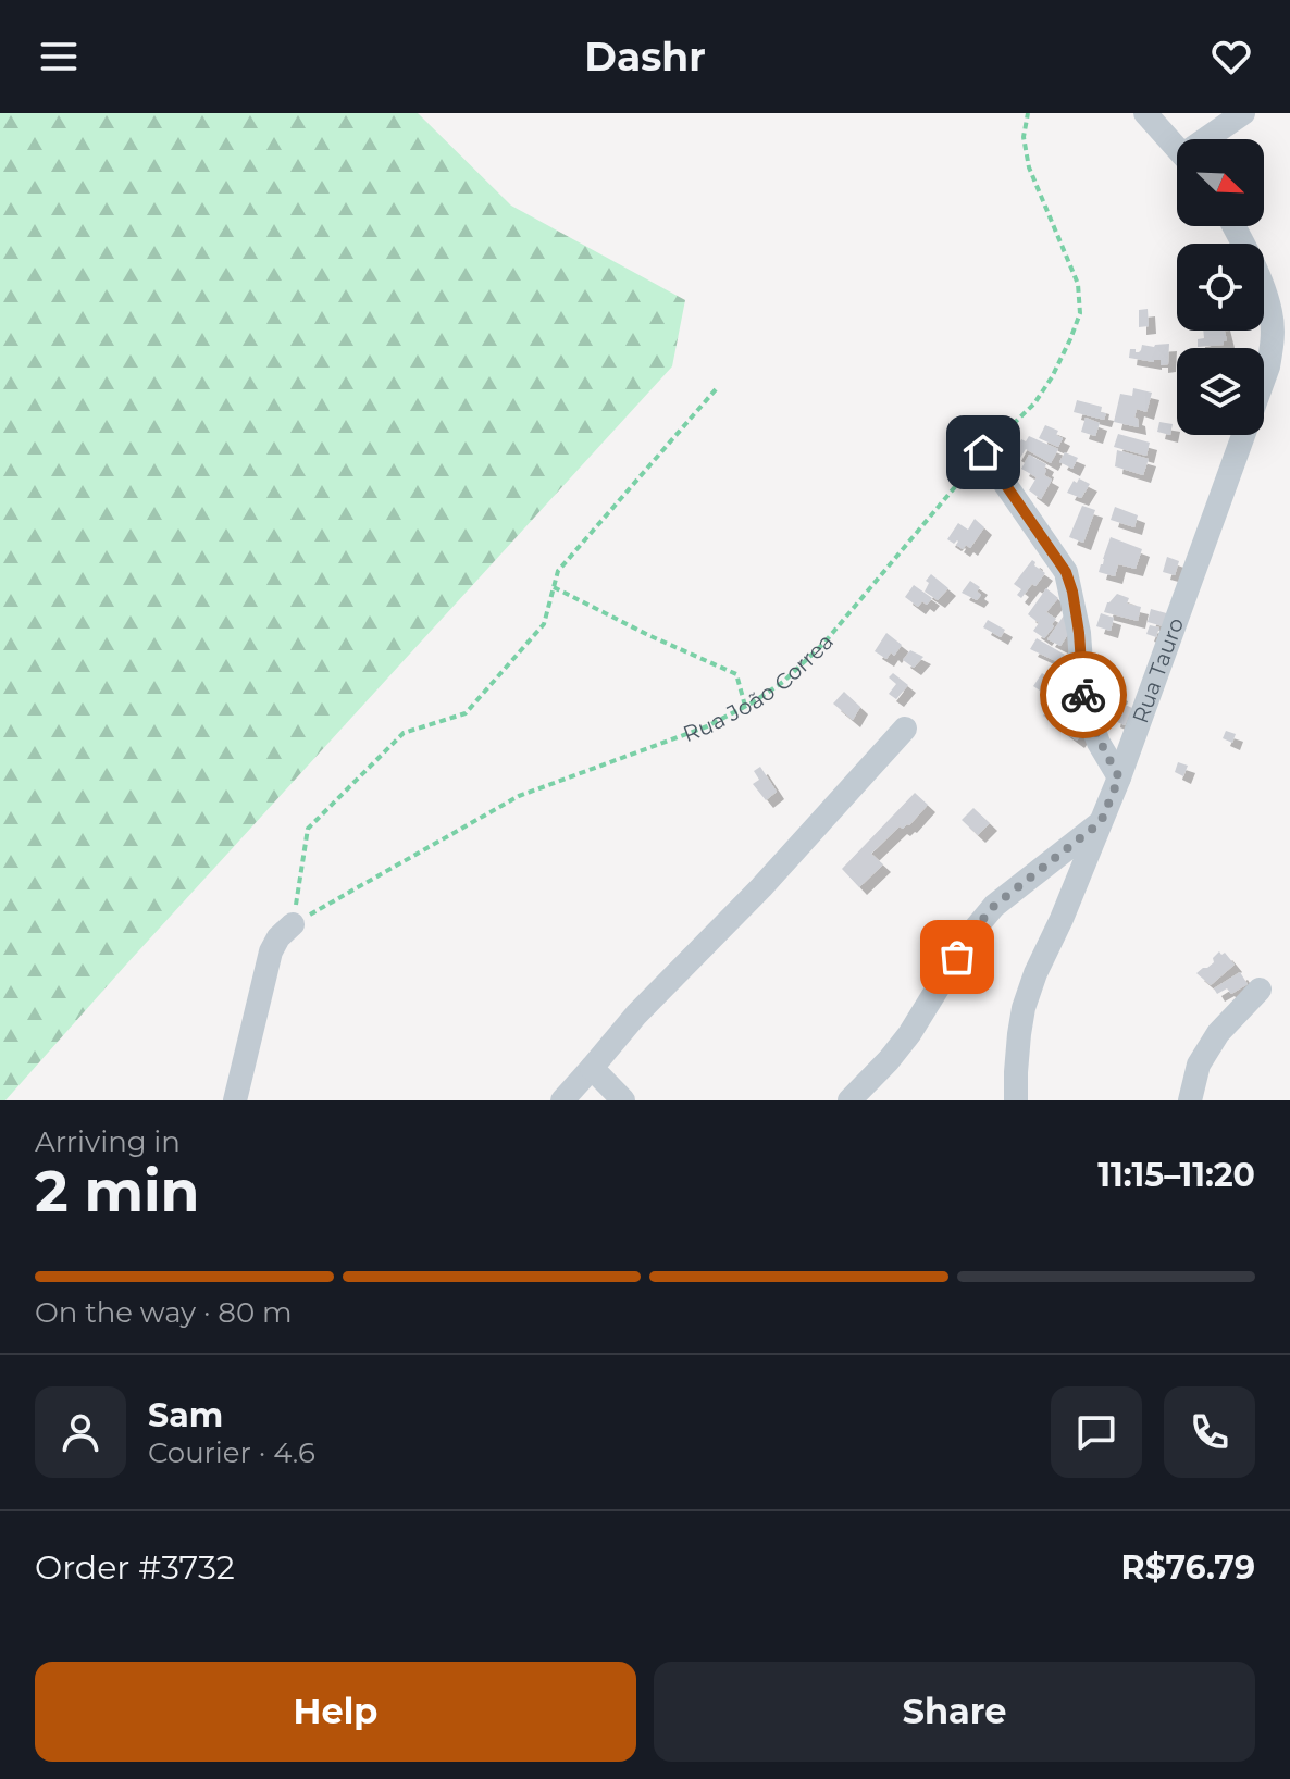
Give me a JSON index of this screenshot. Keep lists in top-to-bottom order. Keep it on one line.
{"streets":{"street":["Rua Tauro"],"path":["Rua João Correa"]},"north":"bottom right","page":{"header":"Dashr","heading":["2 min","Arriving in","11:15–11:20"],"panel":["Sam","Courier · 4.6","Order #3732","R$76.79"],"bar":"On the way · 80 m","buttons":["Help","Share"]}}
